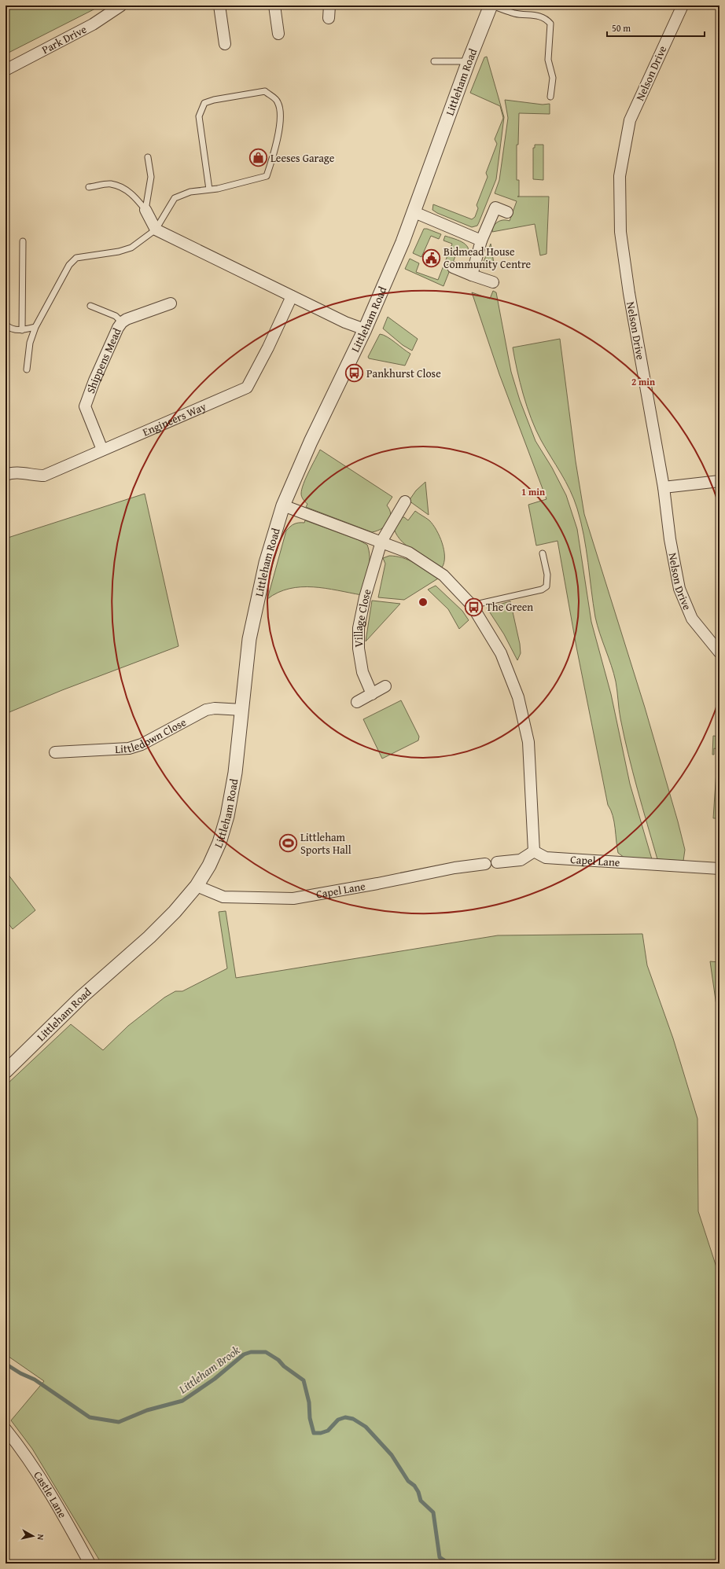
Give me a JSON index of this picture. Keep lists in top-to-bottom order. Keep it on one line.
{"streets":{"street":["Park Drive","Nelson Drive","Littleham Road","Shippens Mead","Engineers Way","Village Close","Littledown Close","Capel Lane","Castle Lane"]},"crossings":[["Littleham Road","Littledown Close"],["Littleham Road","Capel Lane"],["Shippens Mead","Engineers Way"]],"water":["Littleham Brook"],"places":{"shop":["Leeses Garage"],"public building":["Bidmead House Community Centre"],"bus stop":["Pankhurst Close","The Green"],"sports":["Littleham Sports Hall"]},"scale_bar":"50 m","north":"right","rings":["2 min","1 min"]}
